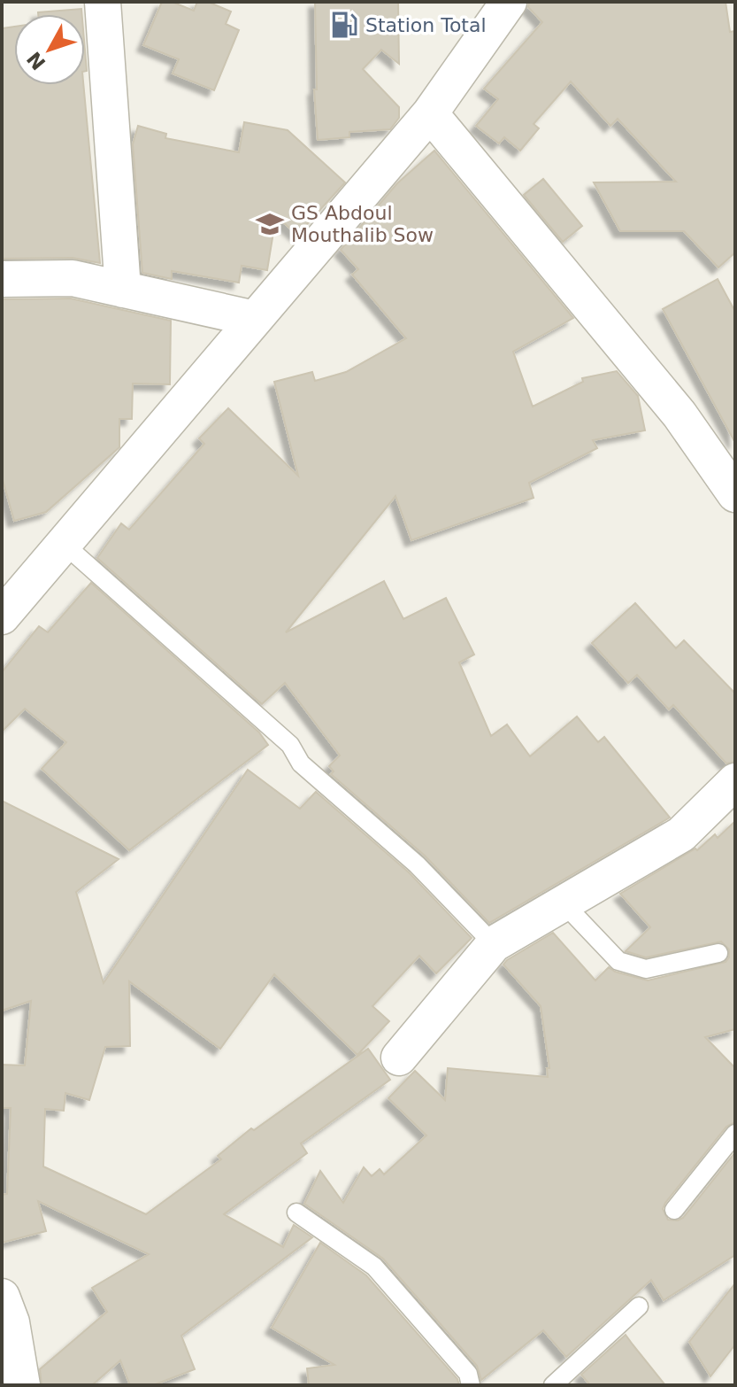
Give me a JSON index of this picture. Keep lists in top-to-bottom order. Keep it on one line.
{"places":{"fuel station":["Station Total"],"school or university":["GS Abdoul Mouthalib Sow"]},"north":"bottom left"}
